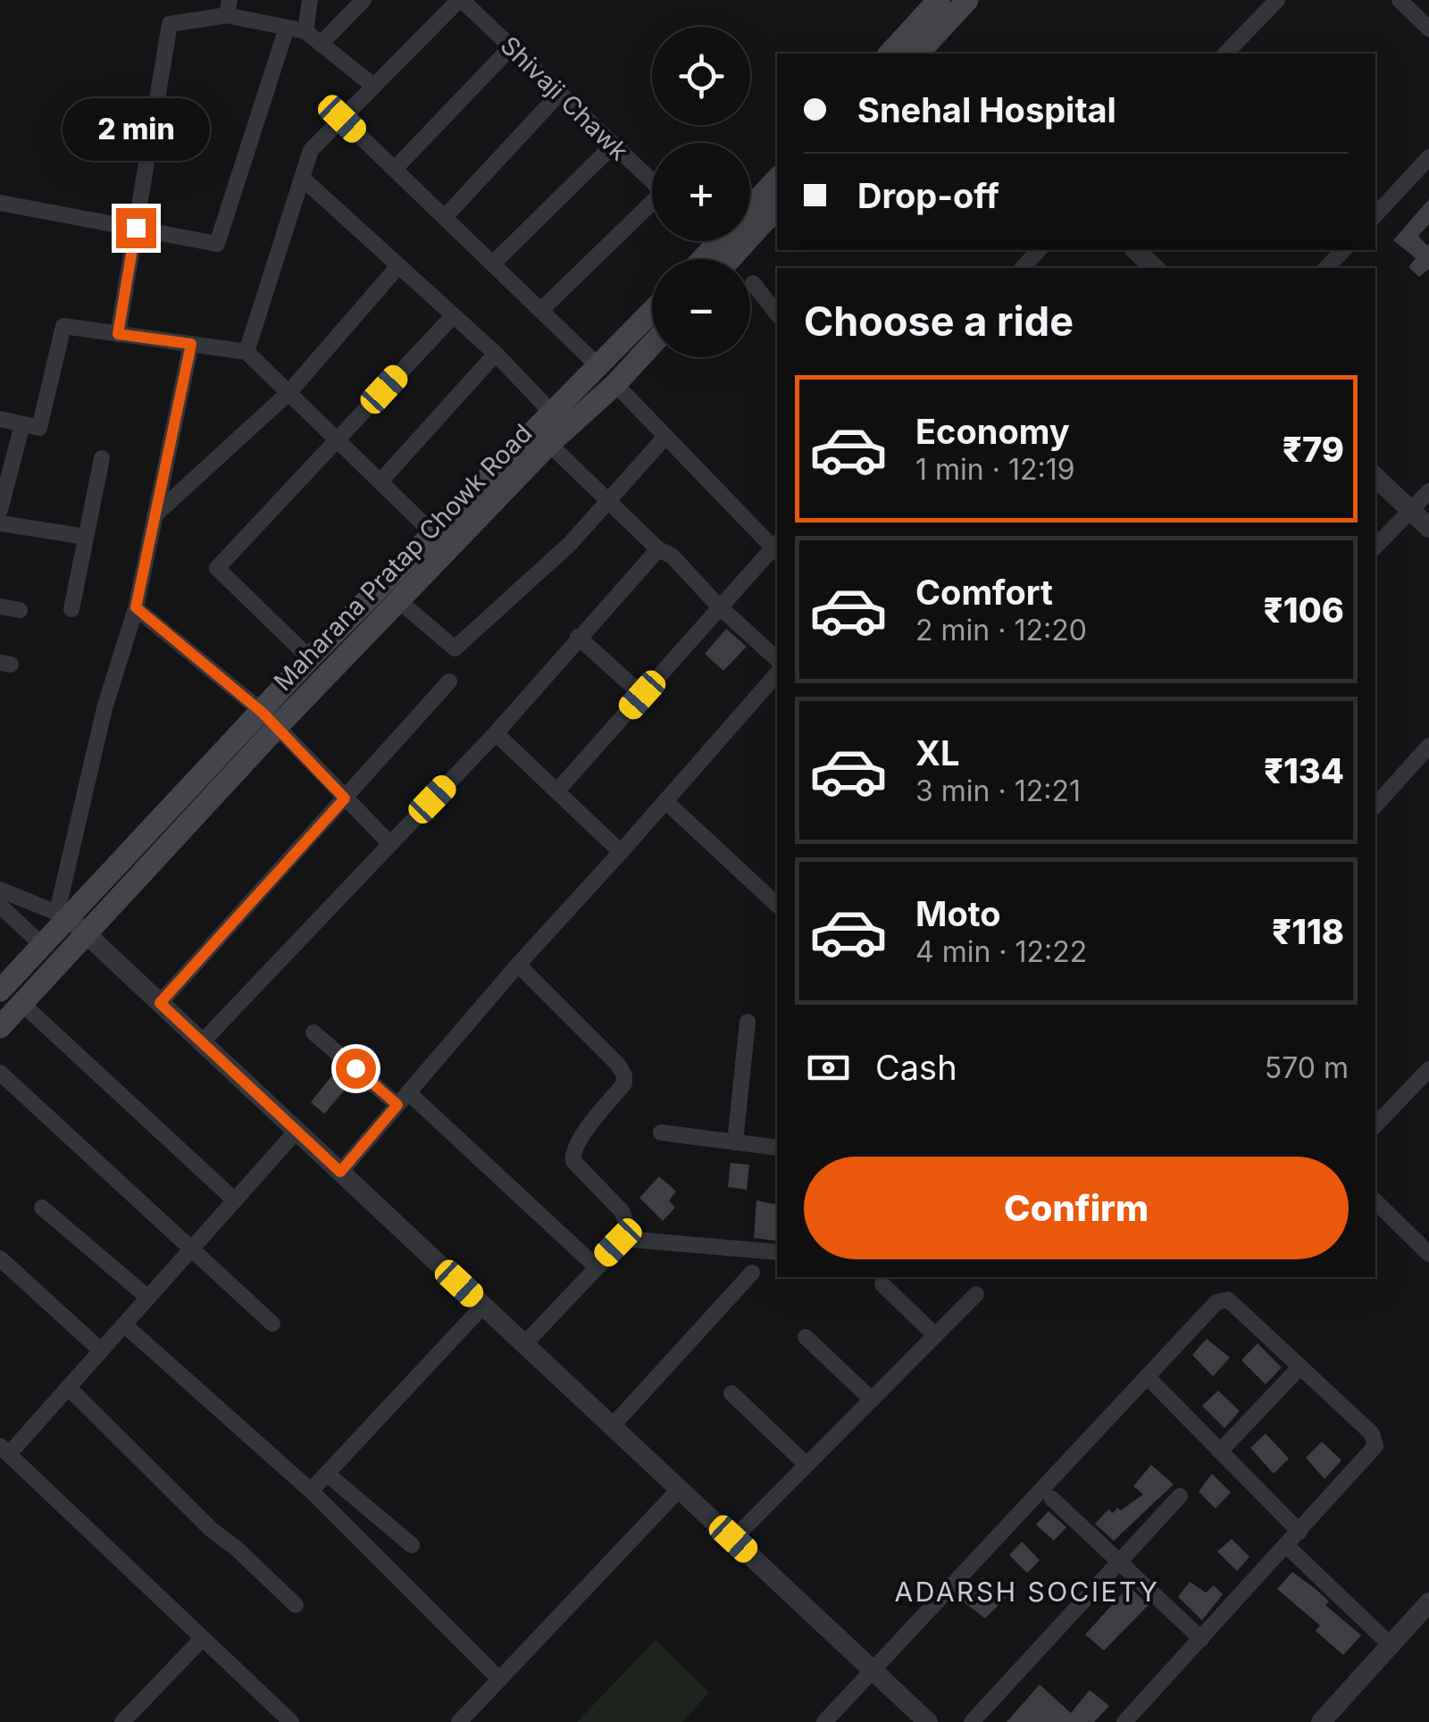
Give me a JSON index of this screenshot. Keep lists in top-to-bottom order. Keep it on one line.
{"streets":{"main road":["Maharana Pratap Chowk Road"],"street":["Shivaji Chawk"]},"districts":["ADARSH SOCIETY"],"page":{"map_buttons":["+","−"],"banner":["Snehal Hospital","Drop-off"],"bubble":"2 min","heading":"Choose a ride","list":[{"name":"Economy","note":"1 min · 12:19","value":"₹79"},{"name":"Comfort","note":"2 min · 12:20","value":"₹106"},{"name":"XL","note":"3 min · 12:21","value":"₹134"},{"name":"Moto","note":"4 min · 12:22","value":"₹118"}],"pay":["Cash","570 m"],"buttons":"Confirm"}}
